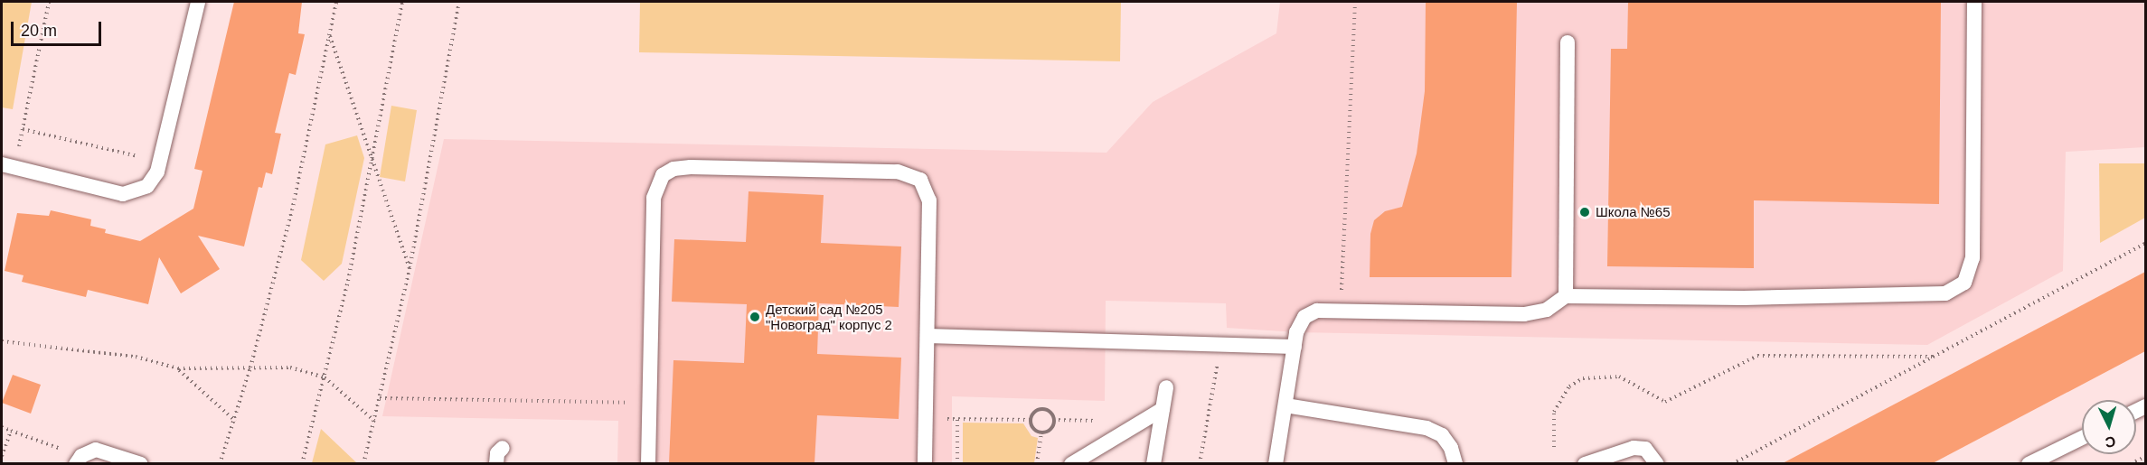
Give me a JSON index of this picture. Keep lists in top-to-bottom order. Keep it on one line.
{"places":["Школа №65","Детский сад №205 \"Новоград\" корпус 2"],"scale_bar":"20 m","north":"bottom"}
